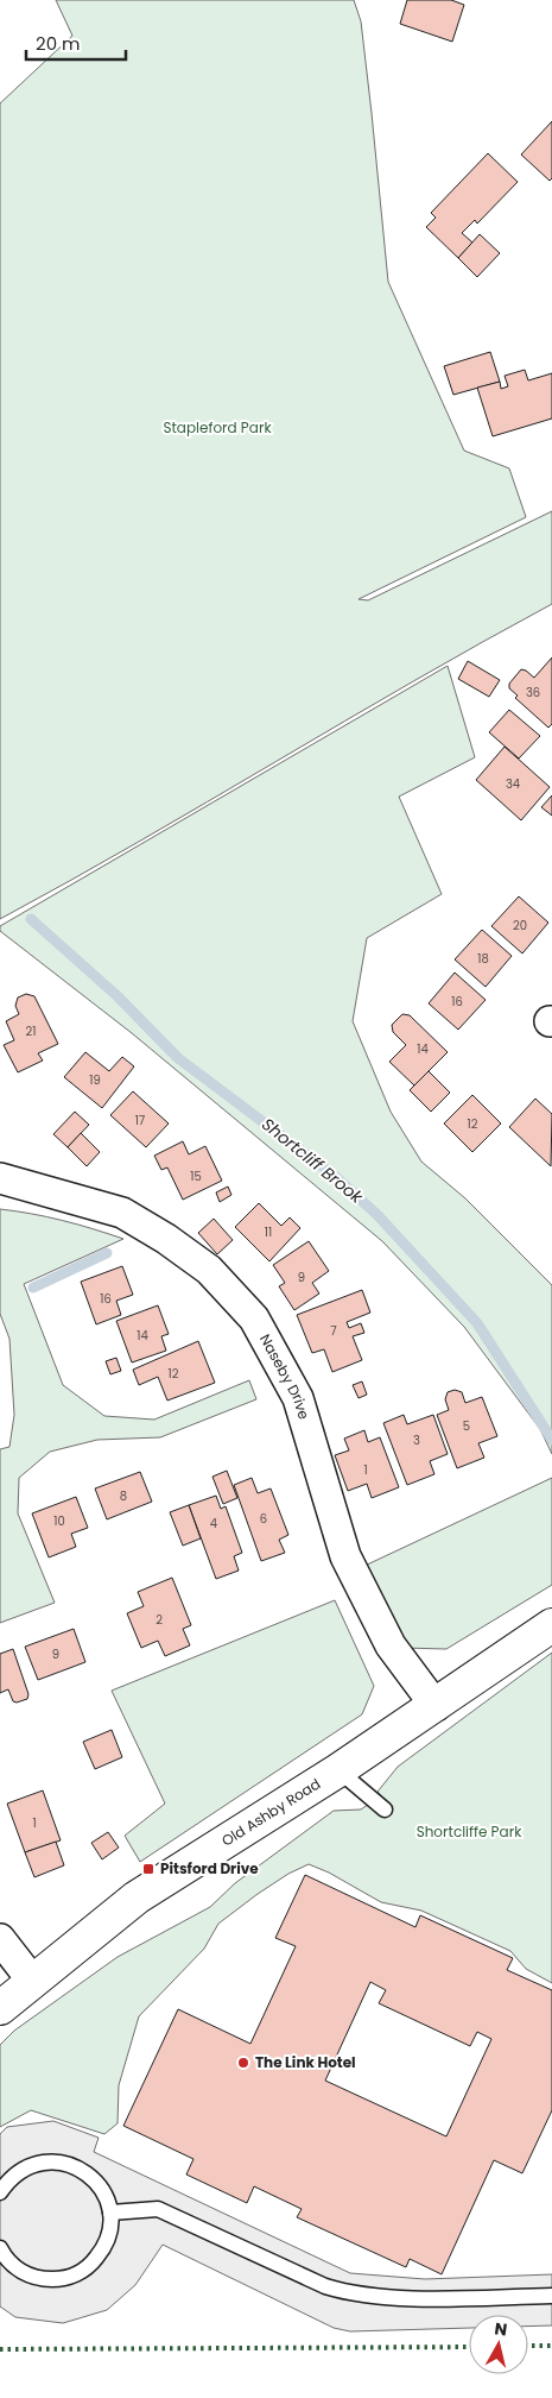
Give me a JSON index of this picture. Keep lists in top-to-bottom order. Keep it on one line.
{"streets":{"street":["Naseby Drive","Old Ashby Road"]},"crossings":[["Naseby Drive","Old Ashby Road"]],"water":["Shortcliff Brook"],"parks":["Stapleford Park","Shortcliffe Park"],"places":{"transit":["Pitsford Drive"],"other":["The Link Hotel"]},"house_numbers":["36","34","20","18","16","21","14","19","17","12","15","11","9","16","7","14","12","5","3","1","8","6","10","4","2","9","1"],"scale_bar":"20 m","north":"top"}
